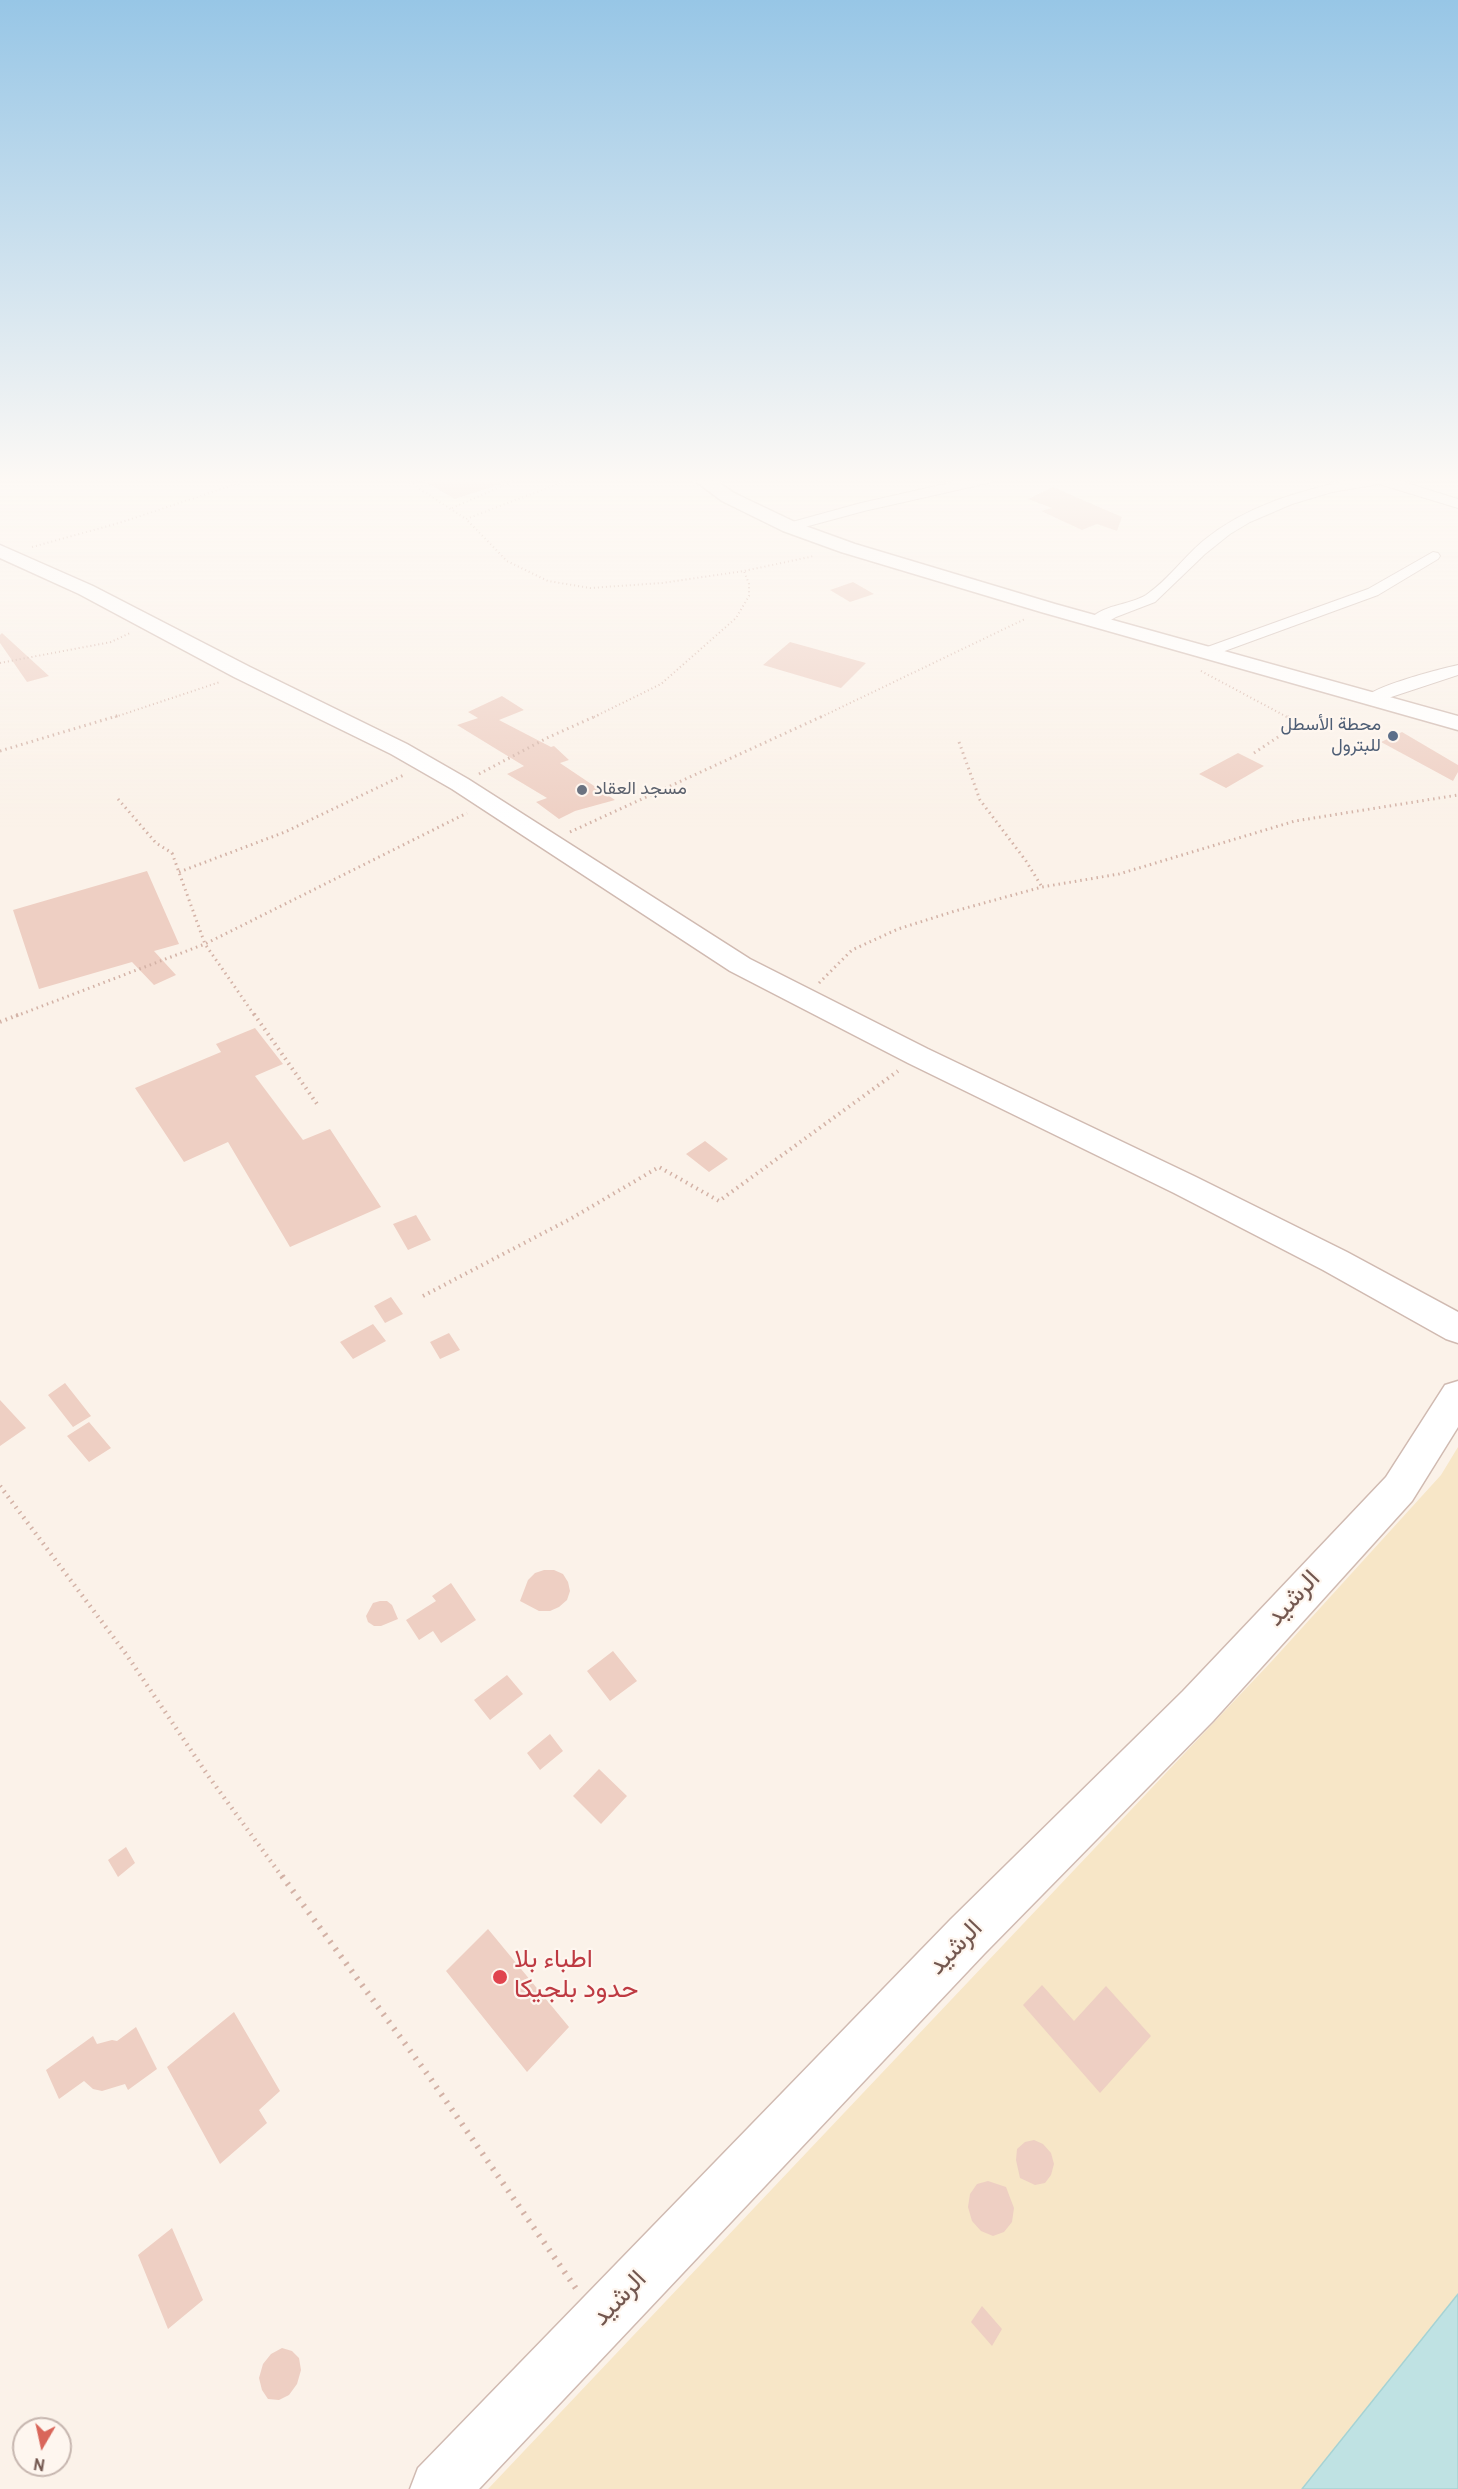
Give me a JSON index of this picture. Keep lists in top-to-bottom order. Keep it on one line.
{"streets":{"main road":["الرشيد"]},"places":["محطة الأسطل للبترول","مسجد العقاد","اطباء بلا حدود بلجيكا"],"north":"bottom"}
